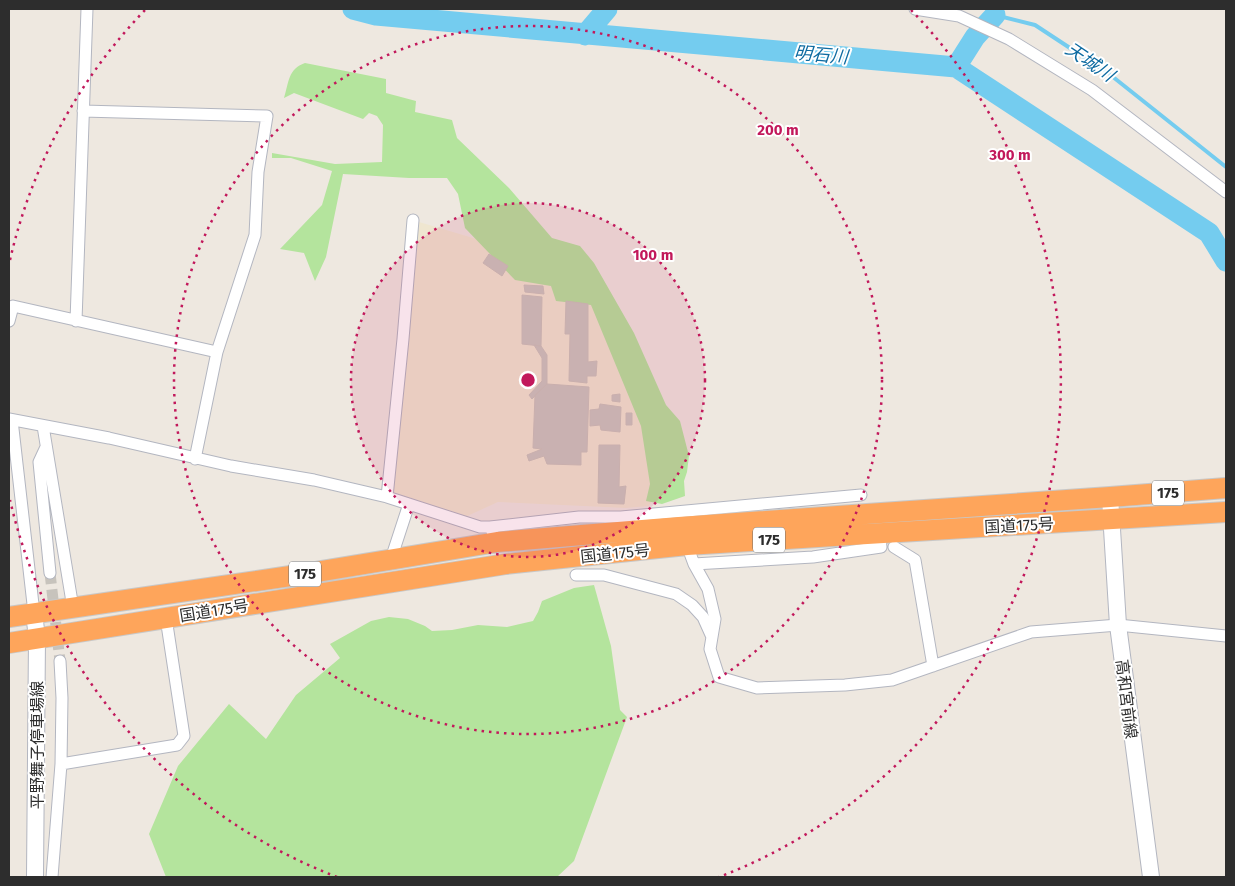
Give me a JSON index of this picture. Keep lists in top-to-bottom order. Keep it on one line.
{"streets":{"highway":["175","国道175号"],"street":["高和宮前線","平野舞子停車場線"]},"crossings":[["国道175号","高和宮前線"],["国道175号","平野舞子停車場線"]],"water":["明石川","天城川"],"rings":["200 m","300 m","100 m"]}
